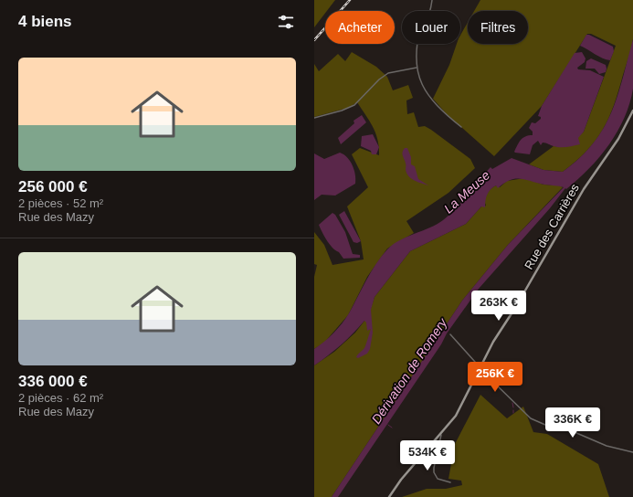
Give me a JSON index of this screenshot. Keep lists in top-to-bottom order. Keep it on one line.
{"streets":{"main road":["Rue des Carrières"]},"water":["La Meuse","Dérivation de Romery"],"page":{"heading":"4 biens","chip":["Acheter","Louer","Filtres"],"list":[{"name":"256 000 €","note":"2 pièces · 52 m² · Rue des Mazy"},{"name":"336 000 €","note":"2 pièces · 62 m² · Rue des Mazy"}],"price":["263K €","256K €","336K €","534K €"]}}
